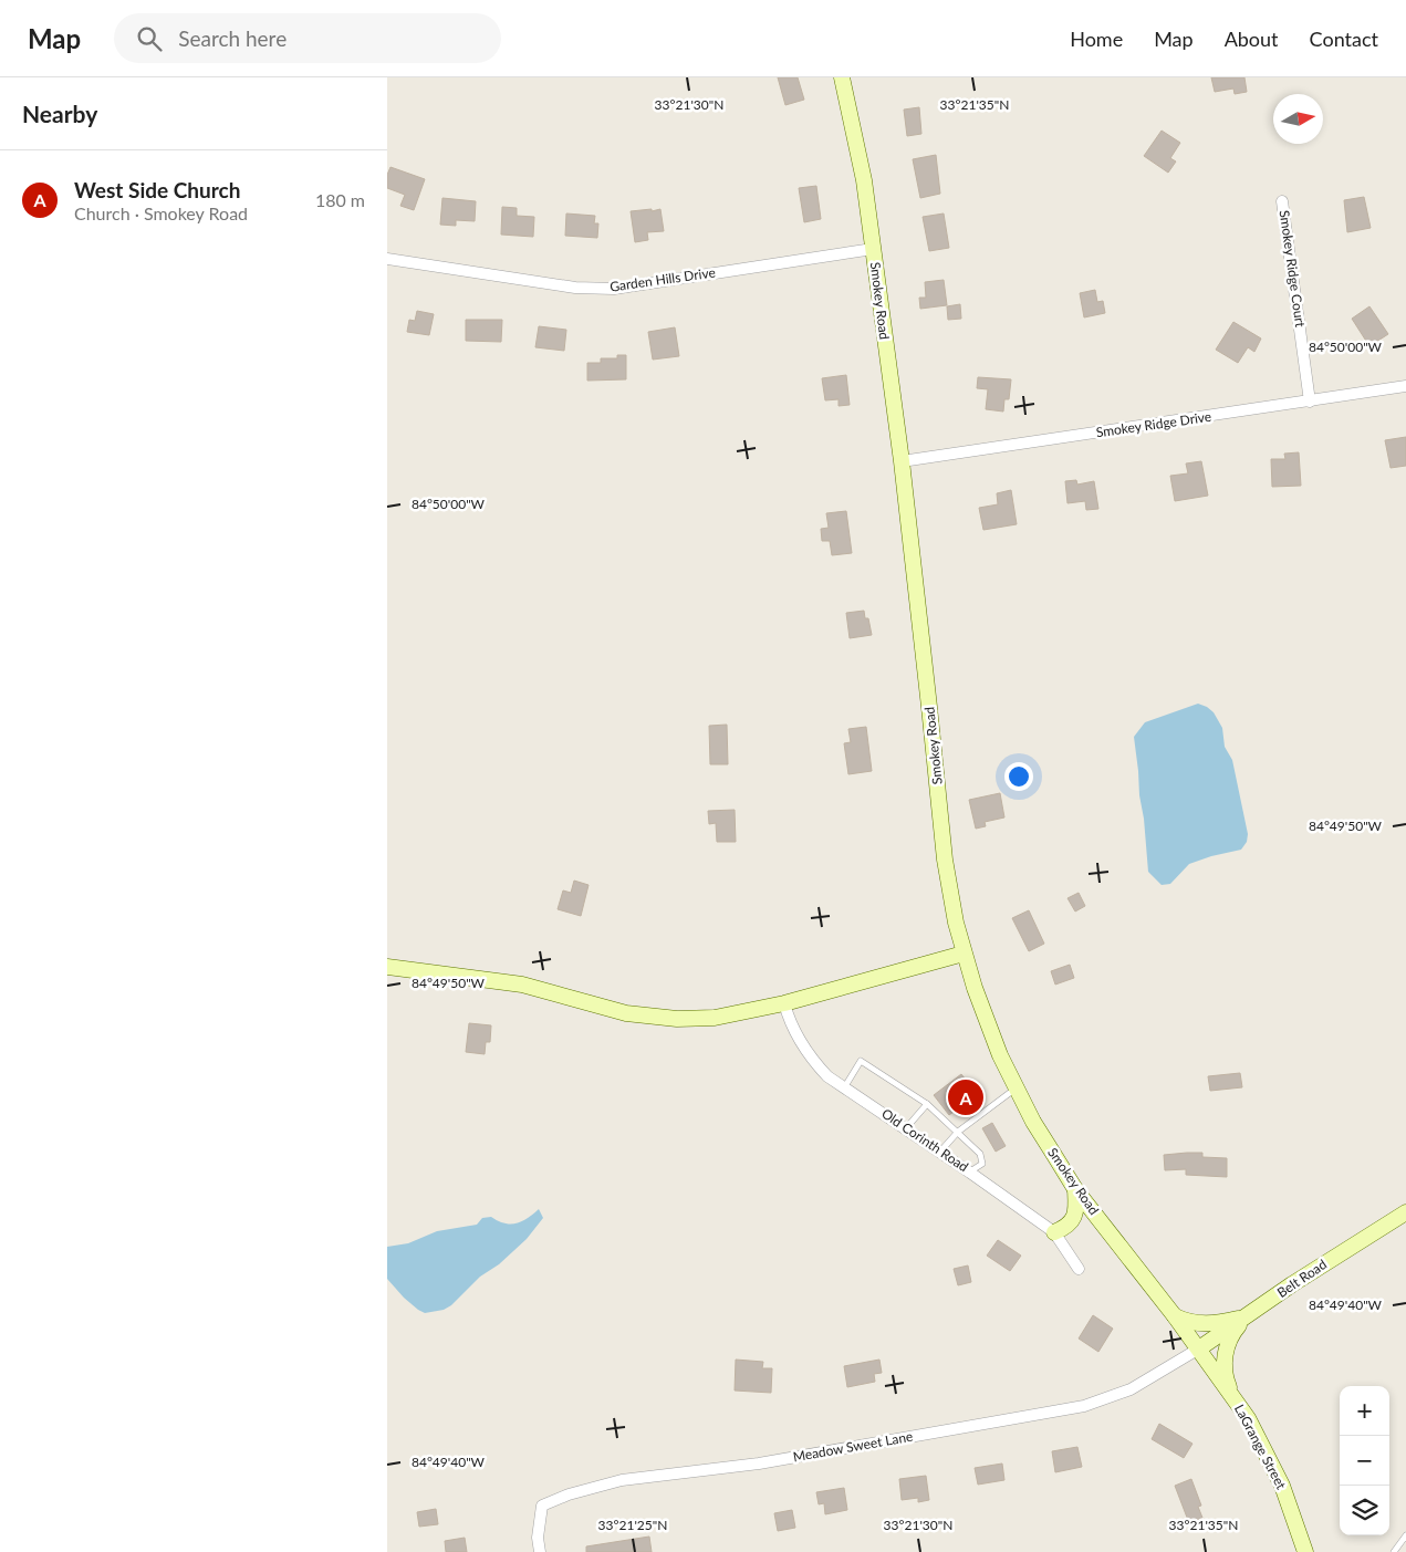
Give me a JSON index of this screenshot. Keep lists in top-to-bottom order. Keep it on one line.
{"streets":{"street":["Smokey Ridge Court","Garden Hills Drive","Smokey Road","Smokey Ridge Drive","Old Corinth Road","Belt Road","Meadow Sweet Lane","LaGrange Street"]},"crossings":[["Smokey Ridge Court","Smokey Ridge Drive"],["Garden Hills Drive","Smokey Road"],["Smokey Road","Smokey Ridge Drive"],["Smokey Road","Belt Road"],["Smokey Road","Meadow Sweet Lane"],["Smokey Road","LaGrange Street"],["Belt Road","Meadow Sweet Lane"],["Belt Road","LaGrange Street"],["Meadow Sweet Lane","LaGrange Street"]],"north":"right","page":{"header":"Map","search":"Search here","nav":["Home","Map","About","Contact"],"heading":"Nearby","list":[{"mark":"A","name":"West Side Church","note":"Church · Smokey Road","value":"180 m"}],"pins":"A","map_buttons":["+","−"]},"coordinates":["33°21'30\"N","33°21'35\"N","84°50'00\"W","84°49'50\"W","84°49'40\"W","33°21'25\"N"]}
